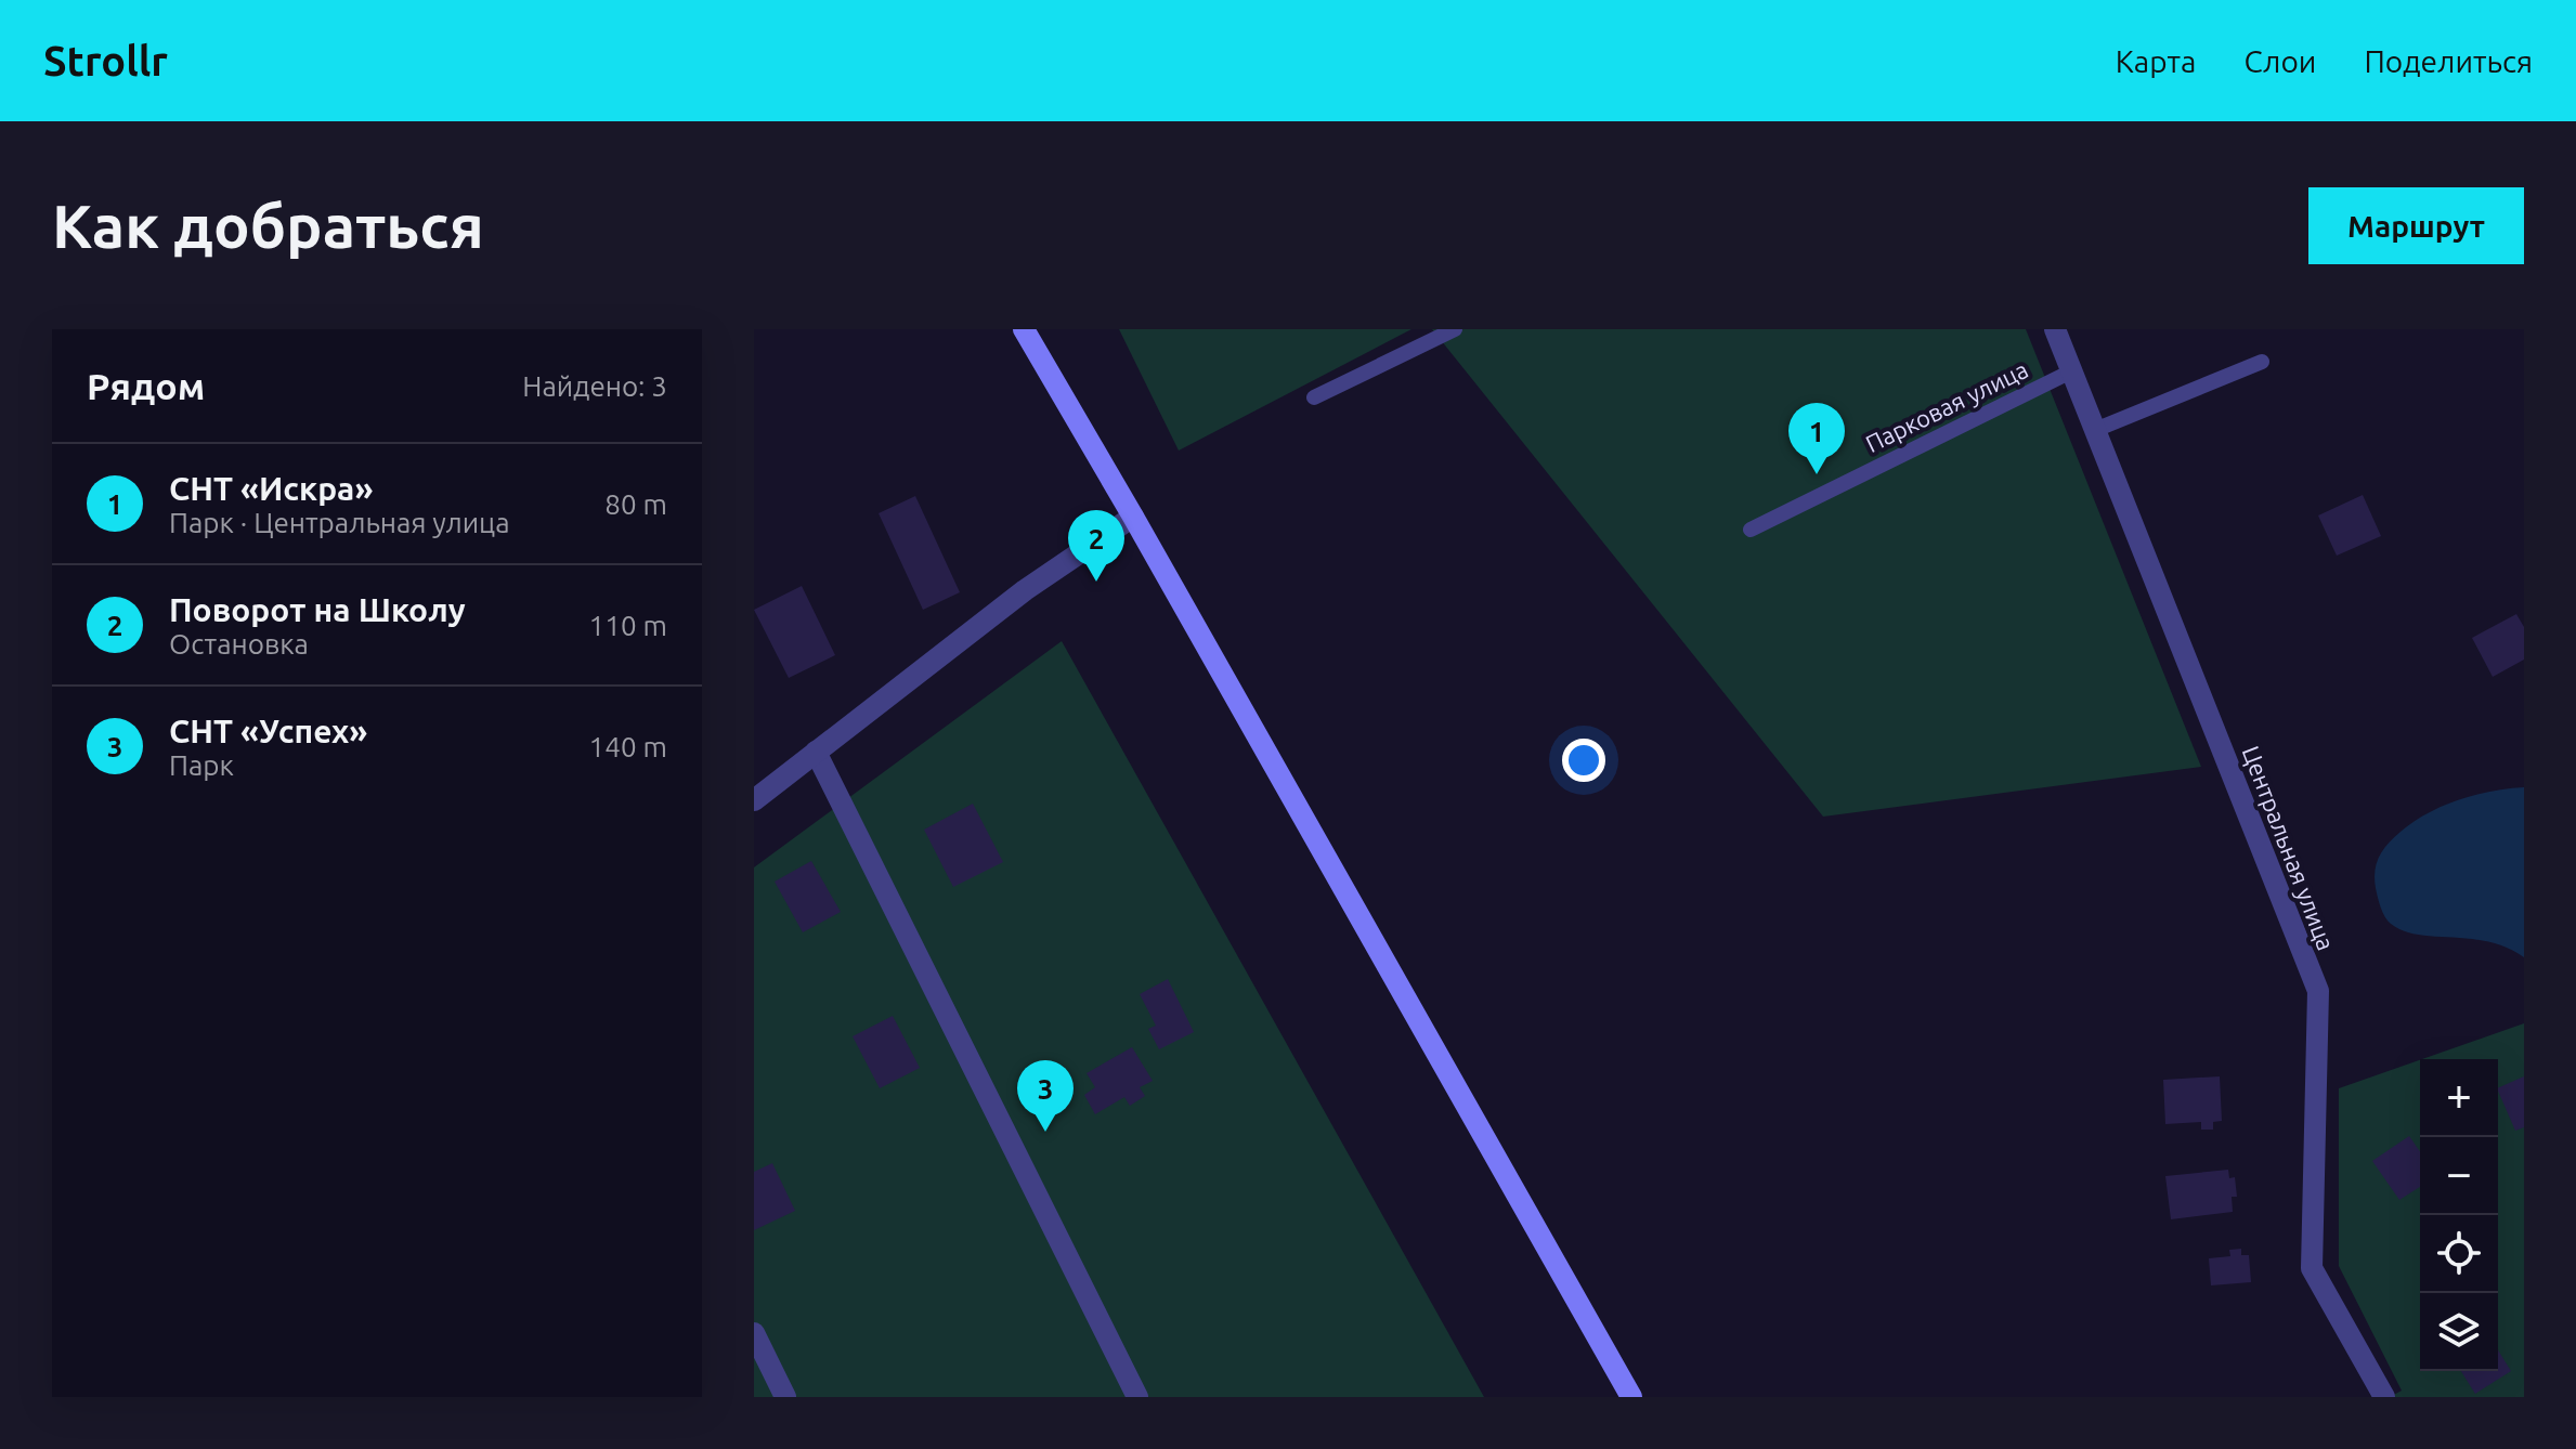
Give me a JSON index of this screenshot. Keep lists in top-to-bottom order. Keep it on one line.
{"streets":{"street":["Центральная улица"],"lane":["Парковая улица"]},"crossings":[["Парковая улица","Центральная улица"]],"page":{"header":"Strollr","nav":["Карта","Слои","Поделиться"],"buttons":"Маршрут","title":"Как добраться","heading":["Рядом","Найдено: 3"],"pins":["1","2","3"],"list":[{"mark":"1","name":"СНТ «Искра»","note":"Парк · Центральная улица","value":"80 m"},{"mark":"2","name":"Поворот на Школу","note":"Остановка","value":"110 m"},{"mark":"3","name":"СНТ «Успех»","note":"Парк","value":"140 m"}],"map_buttons":["+","−"]}}
